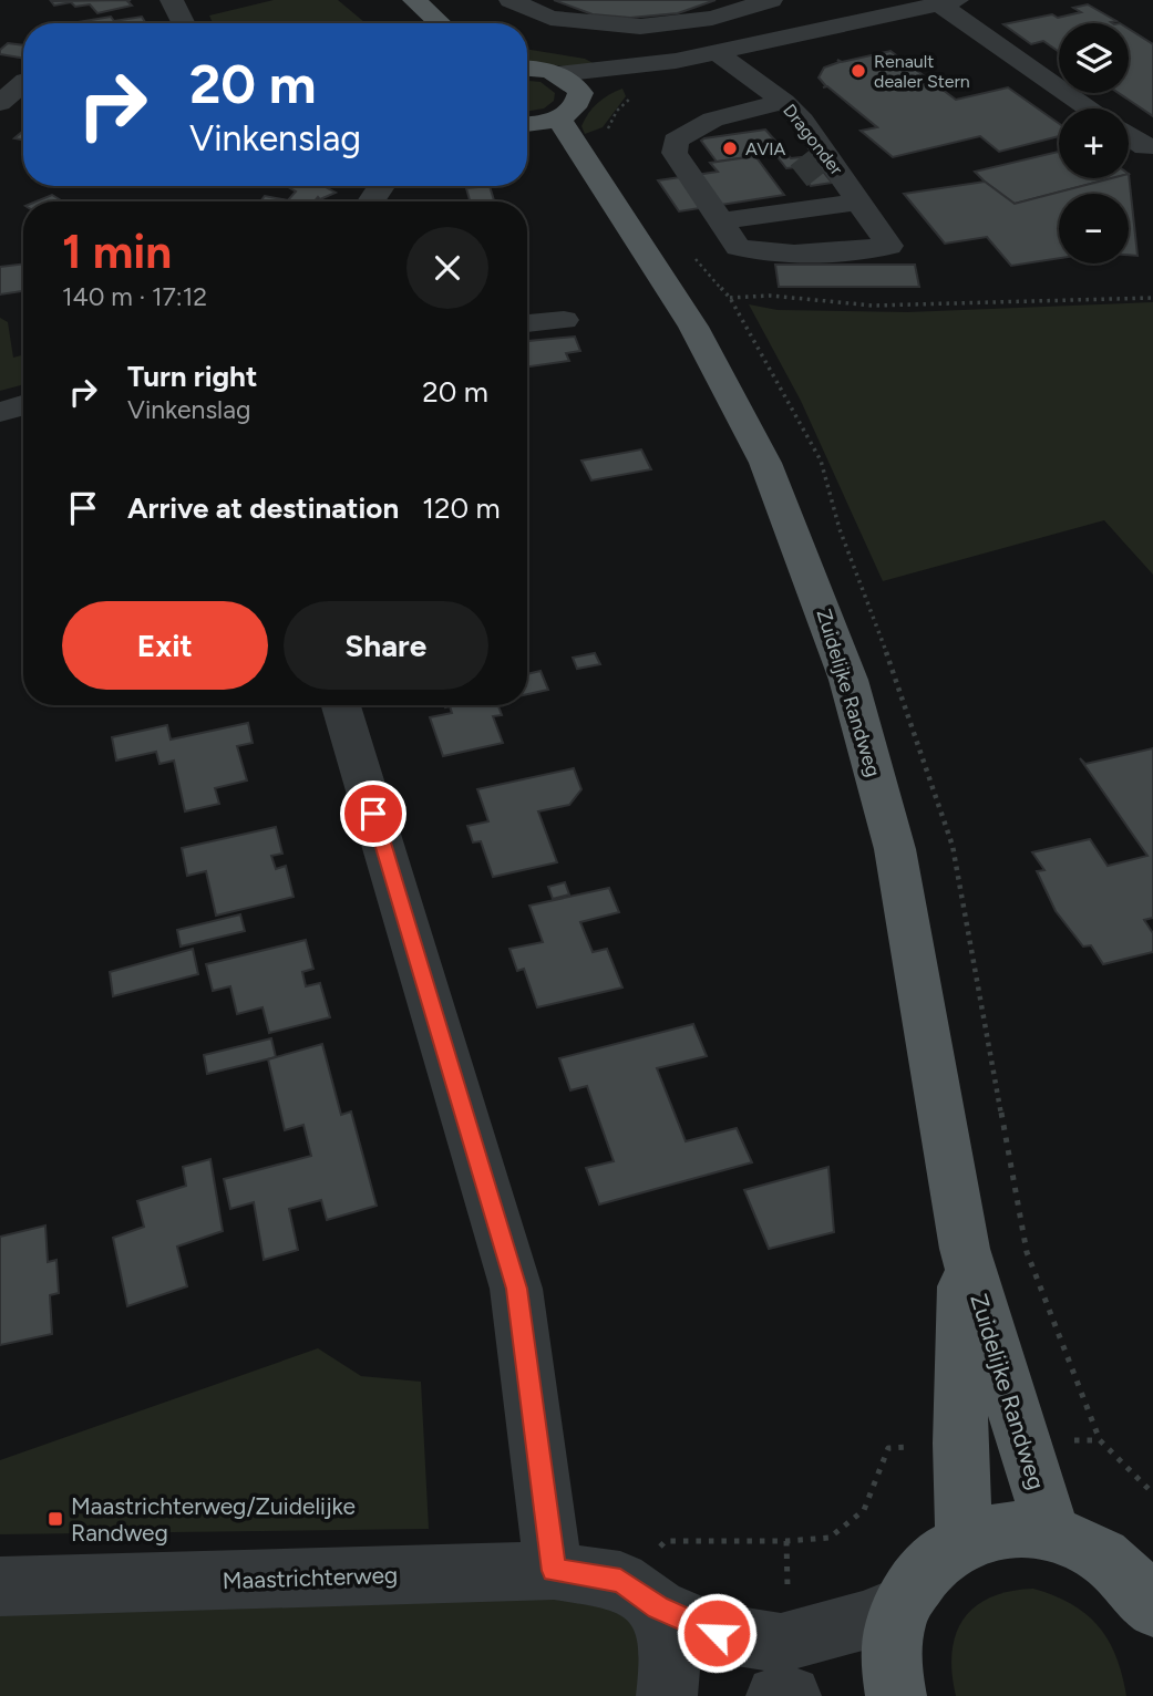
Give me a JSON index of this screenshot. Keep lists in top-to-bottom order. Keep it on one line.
{"streets":{"main road":["Zuidelijke Randweg"],"street":["Dragonder","Maastrichterweg"]},"places":{"other":["Renault dealer Stern","AVIA"],"transit":["Maastrichterweg/Zuidelijke Randweg"]},"page":{"map_buttons":["+","−"],"turn":["20 m","Vinkenslag"],"heading":["1 min","140 m · 17:12"],"list":[{"name":"Turn right","note":"Vinkenslag","value":"20 m"},{"name":"Arrive at destination","value":"120 m"}],"buttons":["Exit","Share"]}}
